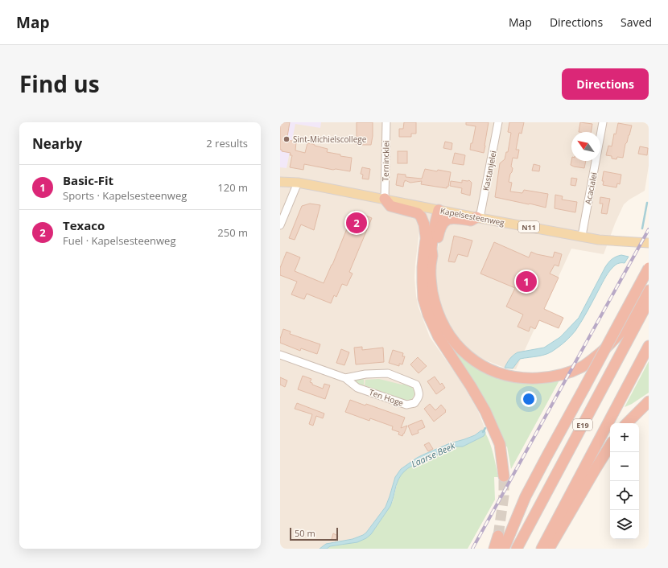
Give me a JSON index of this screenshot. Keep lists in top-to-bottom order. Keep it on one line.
{"streets":{"highway":["E19"],"main road":["Kapelsesteenweg","N11"],"street":["Ternincklei","Kastanjelei","Acacialei","Ten Hoge"]},"crossings":[["Ternincklei","Kapelsesteenweg"],["Kastanjelei","Kapelsesteenweg"],["Acacialei","Kapelsesteenweg"]],"water":["Laarse Beek"],"places":["Sint-Michielscollege"],"scale_bar":"50 m","north":"top left","page":{"header":"Map","nav":["Map","Directions","Saved"],"title":"Find us","buttons":"Directions","heading":["Nearby","2 results"],"list":[{"mark":"1","name":"Basic-Fit","note":"Sports · Kapelsesteenweg","value":"120 m"},{"mark":"2","name":"Texaco","note":"Fuel · Kapelsesteenweg","value":"250 m"}],"pins":["2","1"],"map_buttons":["+","−"],"scale":"50 m"}}
